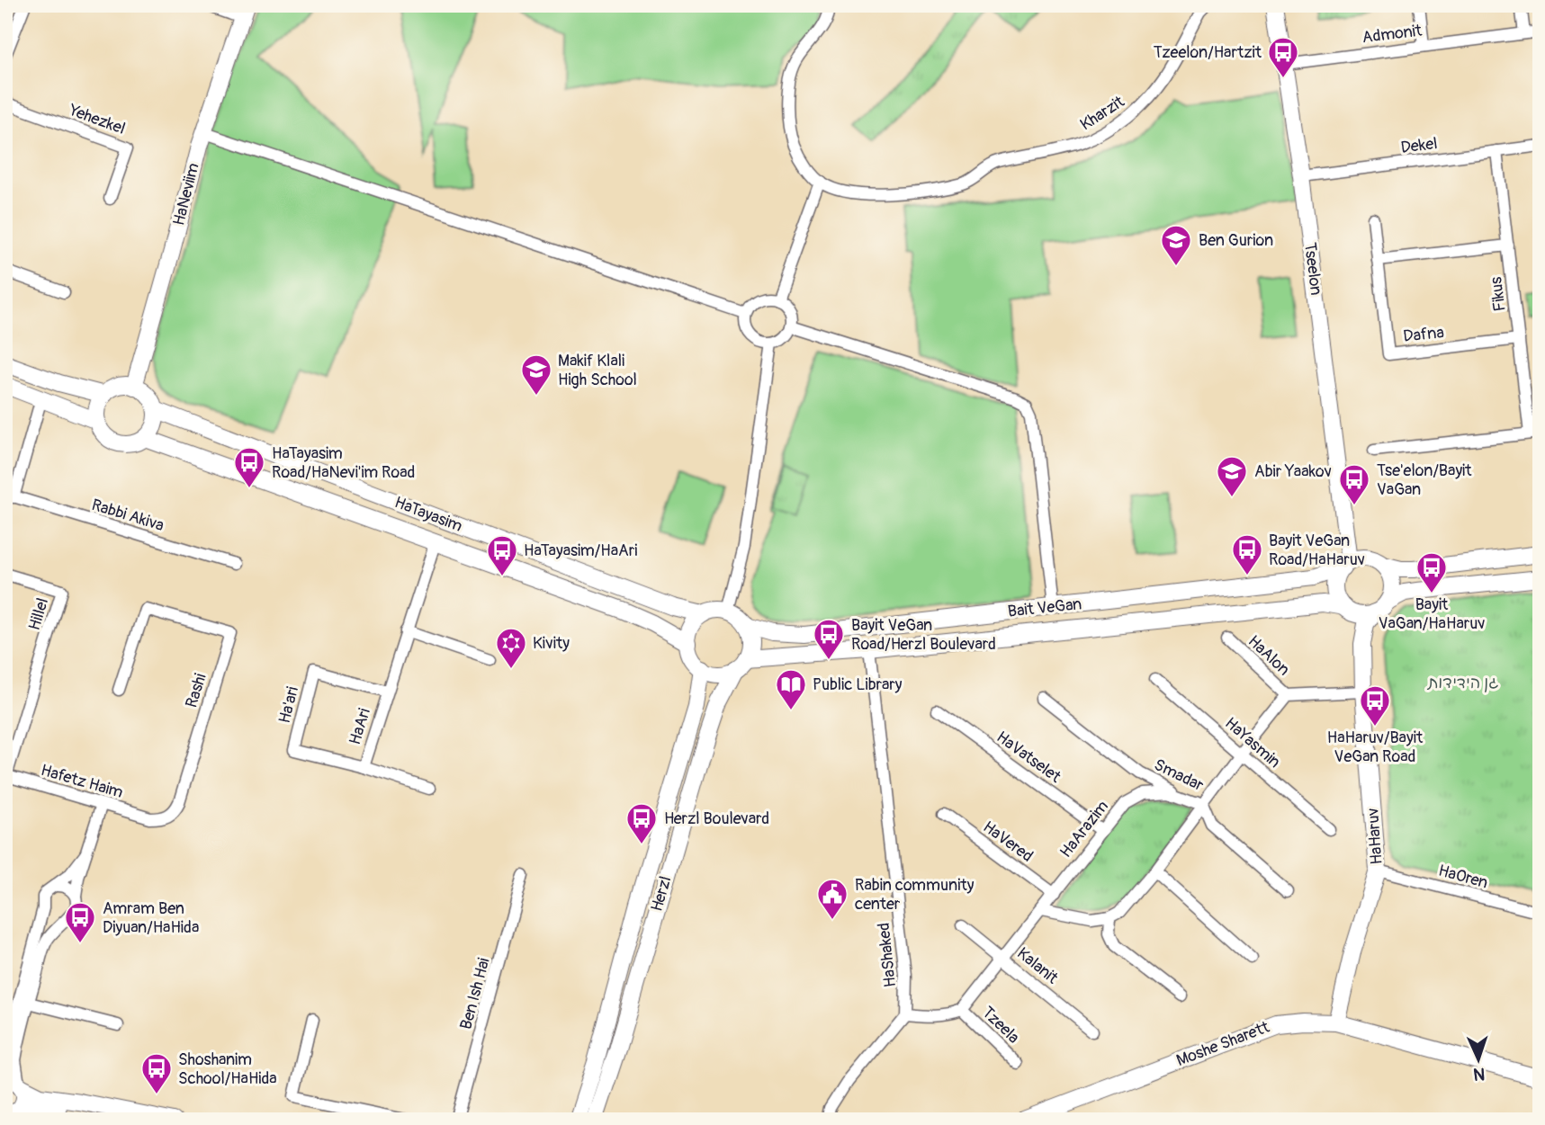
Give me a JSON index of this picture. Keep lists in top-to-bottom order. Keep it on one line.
{"streets":{"main road":["HaNeviim","Tseelon","HaTayasim","Bait VeGan","HaHaruv","Herzl","Moshe Sharett"],"street":["Admonit","Kharzit","Yehezkel","Dekel","Fikus","Dafna","Rabbi Akiva","Hillel","HaAlon","Rashi","Ha'ari","HaAri","HaYasmin","HaVatselet","Smadar","Hafetz Haim","HaArazim","HaVered","HaOren","HaShaked","Kalanit","Ben Ish Hai","Tzeela"]},"crossings":[["Admonit","Tseelon"],["Dekel","Tseelon"],["Dekel","Fikus"],["HaNeviim","HaTayasim"],["Tseelon","Bait VeGan"],["Tseelon","HaHaruv"],["Fikus","Dafna"],["HaTayasim","Bait VeGan"],["HaTayasim","HaAri"],["HaTayasim","Herzl"],["Bait VeGan","HaHaruv"],["Bait VeGan","Herzl"],["Bait VeGan","HaShaked"],["Hillel","Hafetz Haim"],["Rashi","Hafetz Haim"],["Ha'ari","HaAri"],["HaVatselet","HaArazim"],["Smadar","HaArazim"],["HaArazim","HaVered"],["HaArazim","Kalanit"],["HaArazim","Tzeela"],["HaHaruv","HaOren"],["HaHaruv","Moshe Sharett"]],"parks":["גן הידידות"],"places":{"bus stop":["Tzeelon/Hartzit","HaTayasim Road/HaNevi'im Road","Tse'elon/Bayit VaGan","Bayit VeGan Road/HaHaruv","HaTayasim/HaAri","Bayit VaGan/HaHaruv","Bayit VeGan Road/Herzl Boulevard","HaHaruv/Bayit VeGan Road","Herzl Boulevard","Amram Ben Diyuan/HaHida","Shoshanim School/HaHida"],"school or university":["Ben Gurion","Makif Klali High School","Abir Yaakov"],"synagogue":["Kivity"],"library":["Public Library"],"public building":["Rabin community center"]},"north":"bottom"}
